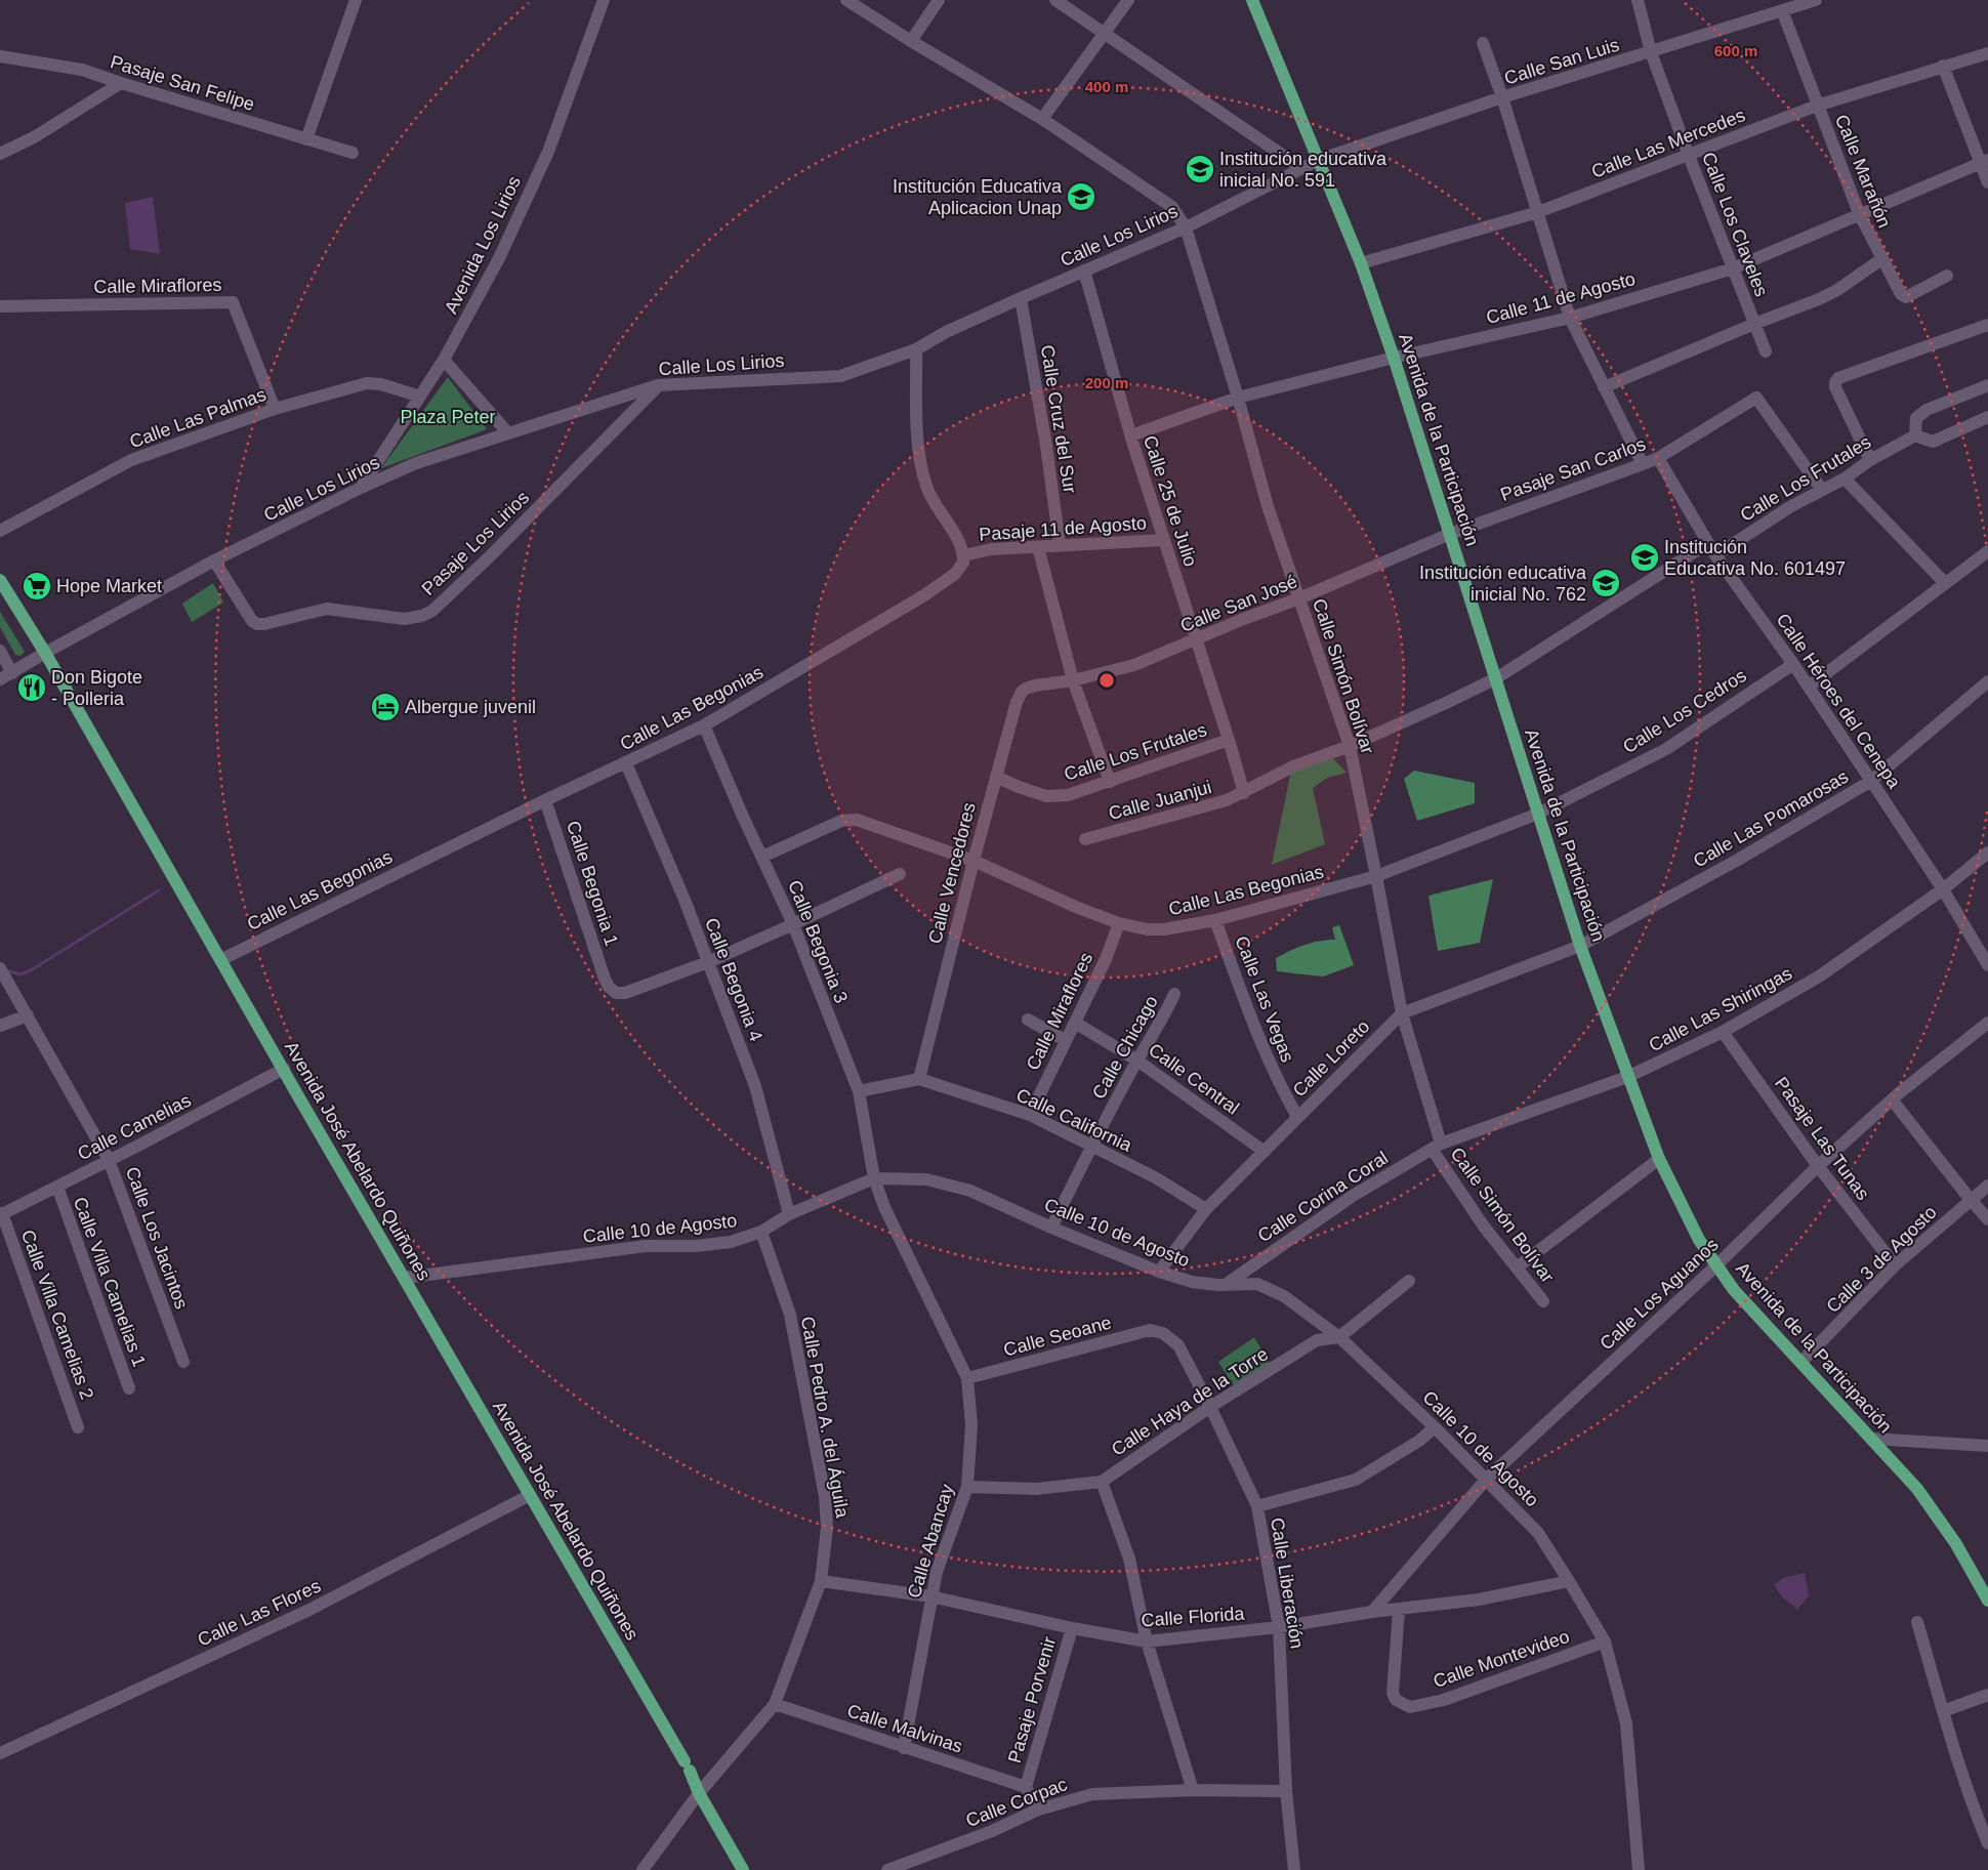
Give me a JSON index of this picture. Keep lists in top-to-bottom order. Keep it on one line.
{"streets":{"main road":["Avenida de la Participación","Avenida José Abelardo Quiñones"],"street":["Calle San Luis","Pasaje San Felipe","Calle Las Mercedes","Calle Marañón","Calle Los Claveles","Calle Los Lirios","Avenida Los Lirios","Calle Miraflores","Calle 11 de Agosto","Calle Las Palmas","Calle Cruz del Sur","Pasaje San Carlos","Calle Los Frutales","Calle 25 de Julio","Pasaje 11 de Agosto","Pasaje Los Lirios","Calle San José","Calle Simón Bolívar","Calle Héroes del Cenepa","Calle Las Begonias","Calle Los Cedros","Calle Juanjui","Calle Las Pomarosas","Calle Vencedores","Calle Begonia 1","Calle Begonia 3","Calle Begonia 4","Calle Las Vegas","Calle Las Shiringas","Calle Chicago","Calle Loreto","Calle Central","Calle California","Calle Camelias","Pasaje Las Tunas","Calle Corina Coral","Calle 10 de Agosto","Calle Los Jacintos","Calle 3 de Agosto","Calle Villa Camelias 1","Calle Los Aguanos","Calle Villa Camelias 2","Calle Seoane","Calle Haya de la Torre","Calle Pedro A. del Águila","Calle Abancay","Calle Liberación","Calle Las Flores","Calle Florida","Calle Montevideo","Pasaje Porvenir","Calle Malvinas","Calle Corpac"]},"crossings":[["Calle San Luis","Calle Marañón"],["Calle San Luis","Calle Los Claveles"],["Calle San Luis","Calle Los Lirios"],["Calle San Luis","Avenida de la Participación"],["Calle Las Mercedes","Calle Marañón"],["Calle Las Mercedes","Calle Los Claveles"],["Calle Las Mercedes","Avenida de la Participación"],["Calle Marañón","Calle 11 de Agosto"],["Calle Los Claveles","Calle 11 de Agosto"],["Calle Los Lirios","Avenida Los Lirios"],["Calle Los Lirios","Calle Cruz del Sur"],["Calle Los Lirios","Avenida de la Participación"],["Calle Los Lirios","Calle 25 de Julio"],["Calle Los Lirios","Pasaje Los Lirios"],["Calle Los Lirios","Calle Simón Bolívar"],["Calle Los Lirios","Avenida José Abelardo Quiñones"],["Avenida Los Lirios","Calle Las Palmas"],["Calle Miraflores","Calle Las Palmas"],["Calle Miraflores","Calle Las Begonias"],["Calle Miraflores","Calle Central"],["Calle Miraflores","Calle California"],["Calle 11 de Agosto","Avenida de la Participación"],["Calle 11 de Agosto","Calle 25 de Julio"],["Calle 11 de Agosto","Calle Simón Bolívar"],["Calle Cruz del Sur","Pasaje 11 de Agosto"],["Avenida de la Participación","Pasaje San Carlos"],["Avenida de la Participación","Calle San José"],["Avenida de la Participación","Calle Las Begonias"],["Avenida de la Participación","Calle Los Cedros"],["Avenida de la Participación","Calle Las Pomarosas"],["Avenida de la Participación","Calle Las Shiringas"],["Avenida de la Participación","Calle Loreto"],["Avenida de la Participación","Calle 3 de Agosto"],["Avenida de la Participación","Calle Los Aguanos"],["Pasaje San Carlos","Calle Los Frutales"],["Pasaje San Carlos","Calle San José"],["Pasaje San Carlos","Calle Héroes del Cenepa"],["Calle Los Frutales","Calle 25 de Julio"],["Calle Los Frutales","Calle Héroes del Cenepa"],["Calle Los Frutales","Calle Vencedores"],["Calle 25 de Julio","Pasaje 11 de Agosto"],["Calle 25 de Julio","Calle San José"],["Calle 25 de Julio","Calle Juanjui"],["Pasaje 11 de Agosto","Calle Las Begonias"],["Calle San José","Calle Simón Bolívar"],["Calle San José","Calle Vencedores"],["Calle Simón Bolívar","Calle Las Begonias"],["Calle Simón Bolívar","Calle Las Shiringas"],["Calle Simón Bolívar","Calle Loreto"],["Calle Simón Bolívar","Calle Corina Coral"],["Calle Héroes del Cenepa","Calle Los Cedros"],["Calle Héroes del Cenepa","Calle Las Pomarosas"],["Calle Héroes del Cenepa","Calle Las Shiringas"],["Calle Las Begonias","Calle Los Cedros"],["Calle Las Begonias","Calle Vencedores"],["Calle Las Begonias","Calle Begonia 1"],["Calle Las Begonias","Calle Begonia 3"],["Calle Las Begonias","Calle Begonia 4"],["Calle Las Begonias","Calle Las Vegas"],["Calle Las Begonias","Avenida José Abelardo Quiñones"],["Calle Las Pomarosas","Calle Loreto"],["Calle Vencedores","Calle California"],["Calle Begonia 1","Calle Begonia 4"],["Calle Begonia 3","Calle California"],["Calle Begonia 3","Calle 10 de Agosto"],["Calle Begonia 3","Calle Abancay"],["Calle Begonia 4","Calle 10 de Agosto"],["Calle Las Vegas","Calle Loreto"],["Calle Las Shiringas","Pasaje Las Tunas"],["Calle Las Shiringas","Calle Corina Coral"],["Calle Chicago","Calle Central"],["Calle Chicago","Calle California"],["Calle Chicago","Calle 10 de Agosto"],["Calle Loreto","Calle Central"],["Calle Loreto","Calle California"],["Calle Loreto","Calle 10 de Agosto"],["Calle Camelias","Avenida José Abelardo Quiñones"],["Calle Camelias","Calle Los Jacintos"],["Calle Camelias","Calle Villa Camelias 1"],["Calle Camelias","Calle Villa Camelias 2"],["Pasaje Las Tunas","Calle 3 de Agosto"],["Pasaje Las Tunas","Calle Los Aguanos"],["Avenida José Abelardo Quiñones","Calle 10 de Agosto"],["Avenida José Abelardo Quiñones","Calle Pedro A. del Águila"],["Avenida José Abelardo Quiñones","Calle Las Flores"],["Calle Corina Coral","Calle 10 de Agosto"],["Calle 10 de Agosto","Calle Los Aguanos"],["Calle 10 de Agosto","Calle Haya de la Torre"],["Calle 10 de Agosto","Calle Pedro A. del Águila"],["Calle 10 de Agosto","Calle Abancay"],["Calle 10 de Agosto","Calle Florida"],["Calle 10 de Agosto","Calle Montevideo"],["Calle Los Aguanos","Calle Florida"],["Calle Seoane","Calle Abancay"],["Calle Seoane","Calle Liberación"],["Calle Haya de la Torre","Calle Abancay"],["Calle Haya de la Torre","Calle Liberación"],["Calle Pedro A. del Águila","Calle Florida"],["Calle Pedro A. del Águila","Calle Malvinas"],["Calle Abancay","Calle Florida"],["Calle Abancay","Calle Malvinas"],["Calle Liberación","Calle Florida"],["Calle Liberación","Calle Corpac"],["Calle Florida","Calle Montevideo"],["Calle Florida","Pasaje Porvenir"],["Pasaje Porvenir","Calle Malvinas"],["Pasaje Porvenir","Calle Corpac"]],"parks":["Plaza Peter"],"places":{"school or university":["Institución educativa inicial No. 591","Institución Educativa Aplicacion Unap","Institución Educativa No. 601497","Institución educativa inicial No. 762"],"supermarket":["Hope Market"],"restaurant":["Don Bigote - Polleria"],"hotel":["Albergue juvenil"]},"rings":["600 m","400 m","200 m"]}
